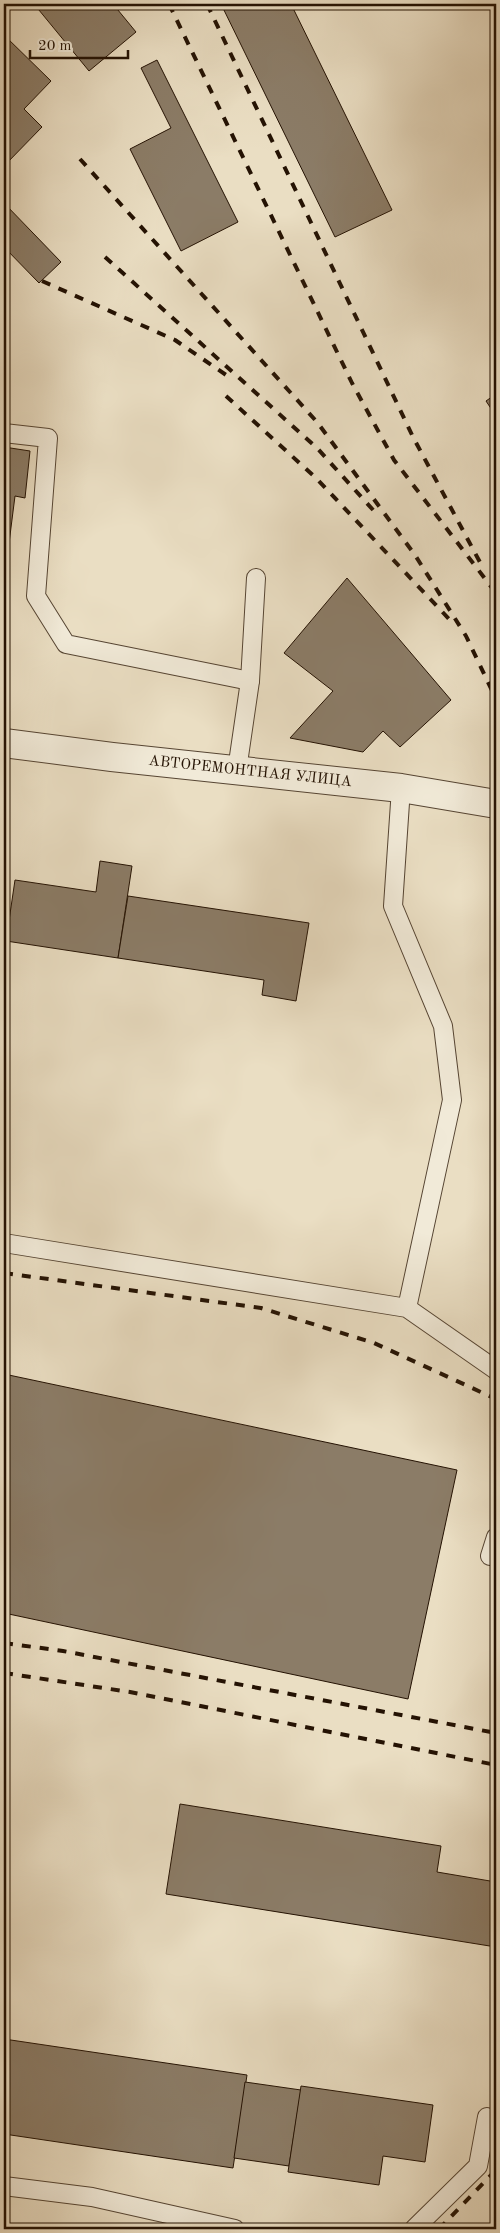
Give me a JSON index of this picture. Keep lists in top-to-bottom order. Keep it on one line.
{"streets":{"street":["АВТОРЕМОНТНАЯ УЛИЦА"]},"scale_bar":"20 m"}
